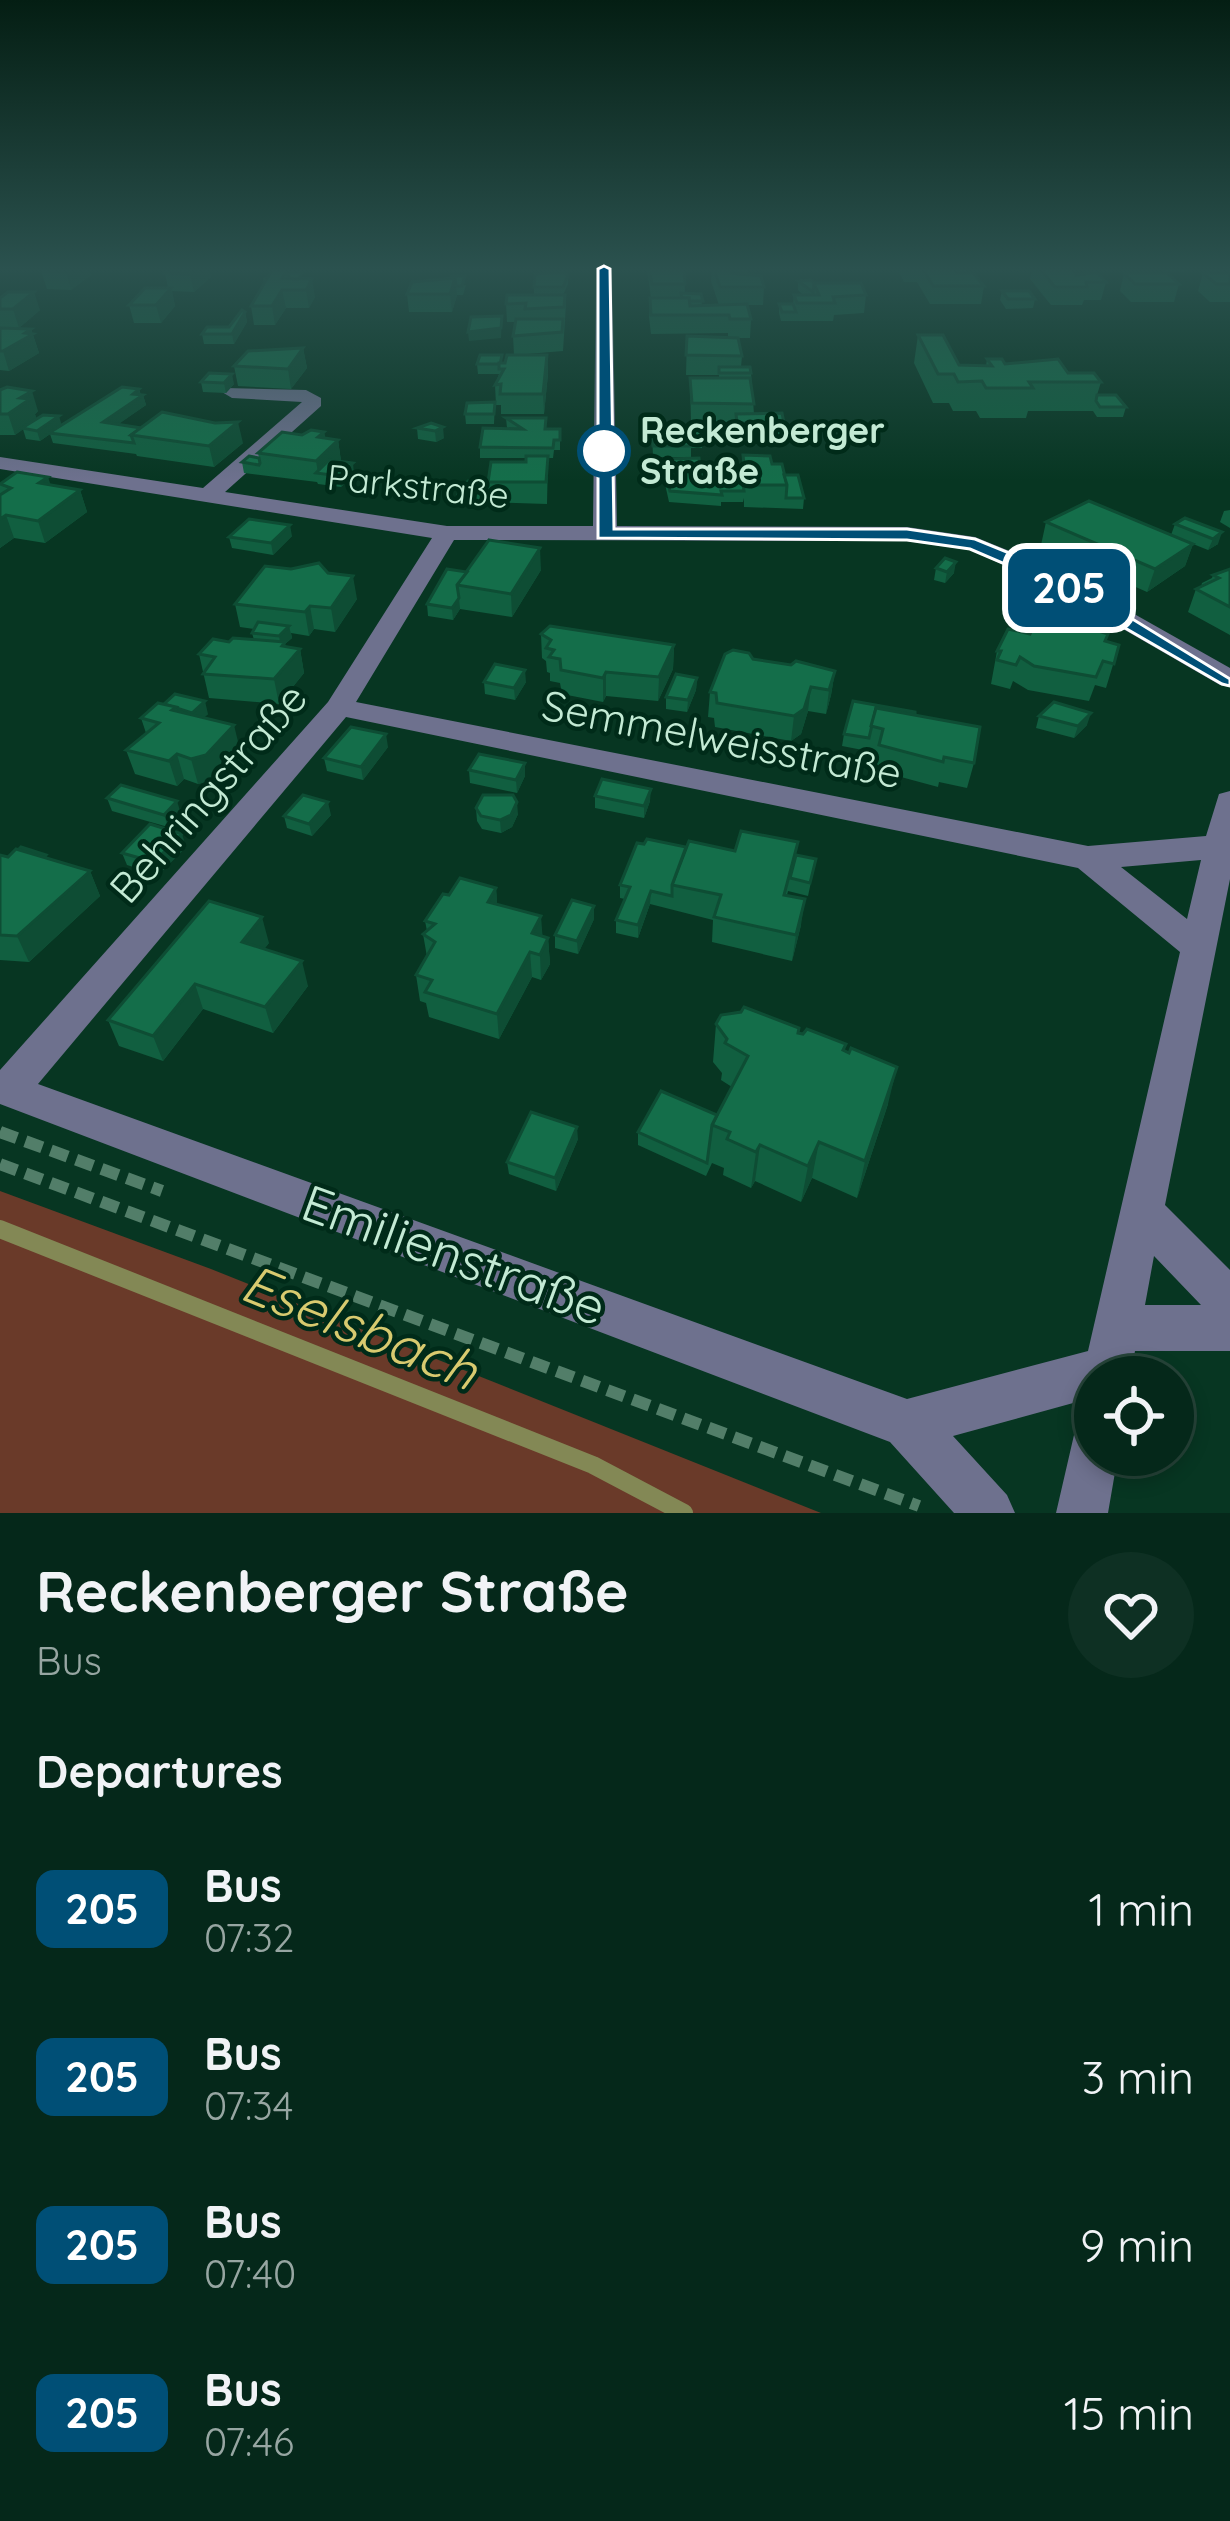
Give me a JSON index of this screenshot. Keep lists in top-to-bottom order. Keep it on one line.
{"streets":{"street":["Parkstraße","Semmelweisstraße","Behringstraße","Emilienstraße"]},"crossings":[["Parkstraße","Behringstraße"],["Semmelweisstraße","Behringstraße"],["Behringstraße","Emilienstraße"]],"water":["Eselsbach"],"places":["Reckenberger Straße"],"lines":["bus line 205"],"page":{"on_map":"205","heading":[["Reckenberger Straße","Bus"],"Departures"],"list":[{"mark":"205","name":"Bus","note":"07:32","value":"1 min"},{"mark":"205","name":"Bus","note":"07:34","value":"3 min"},{"mark":"205","name":"Bus","note":"07:40","value":"9 min"},{"mark":"205","name":"Bus","note":"07:46","value":"15 min"}]}}
